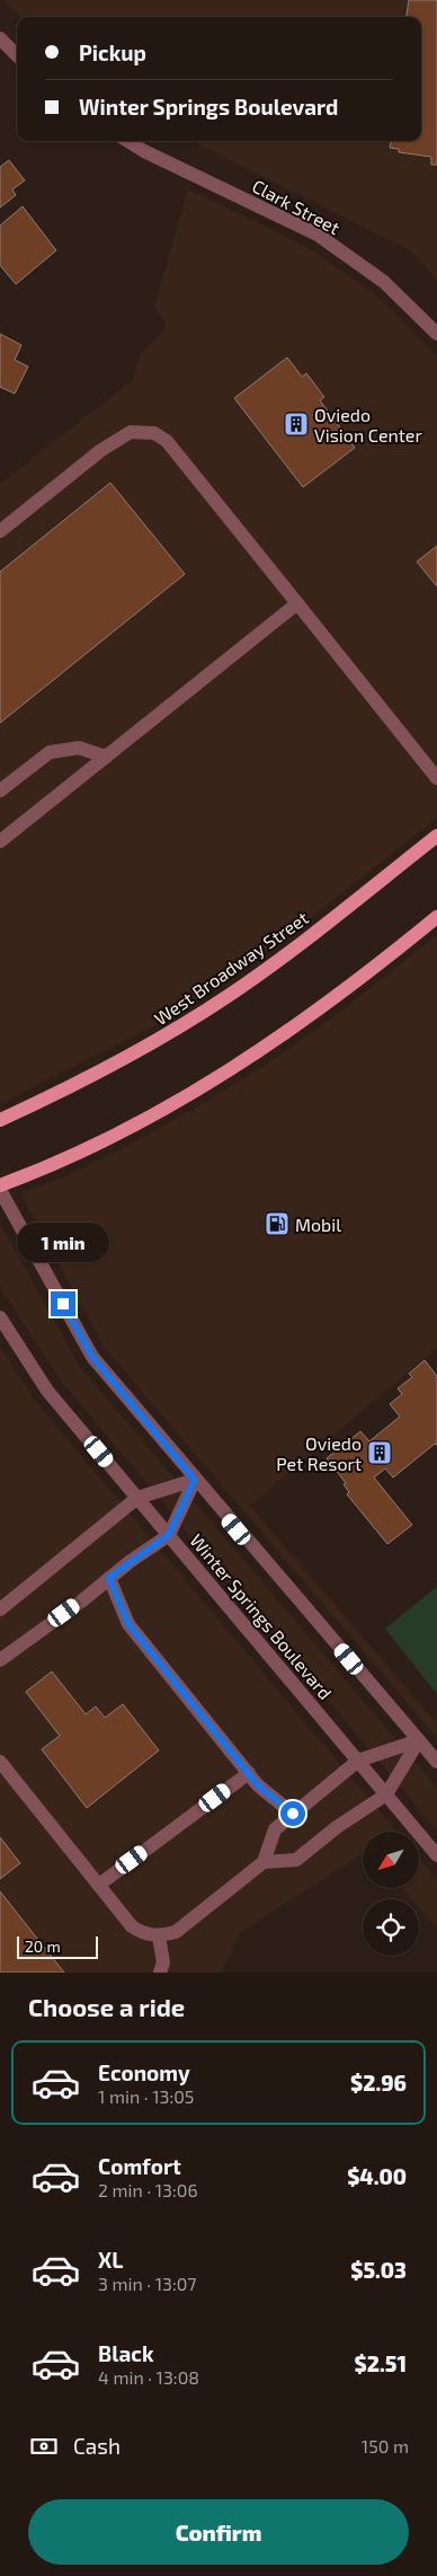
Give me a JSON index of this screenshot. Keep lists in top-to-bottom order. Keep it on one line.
{"streets":{"main road":["West Broadway Street"],"street":["Clark Street","Winter Springs Boulevard"]},"places":{"building":["Oviedo Vision Center","Oviedo Pet Resort"],"fuel station":["Mobil"]},"scale_bar":"20 m","north":"bottom left","page":{"banner":["Pickup","Winter Springs Boulevard"],"bubble":"1 min","scale":"20 m","heading":"Choose a ride","list":[{"name":"Economy","note":"1 min · 13:05","value":"$2.96"},{"name":"Comfort","note":"2 min · 13:06","value":"$4.00"},{"name":"XL","note":"3 min · 13:07","value":"$5.03"},{"name":"Black","note":"4 min · 13:08","value":"$2.51"}],"pay":["Cash","150 m"],"buttons":"Confirm"}}
